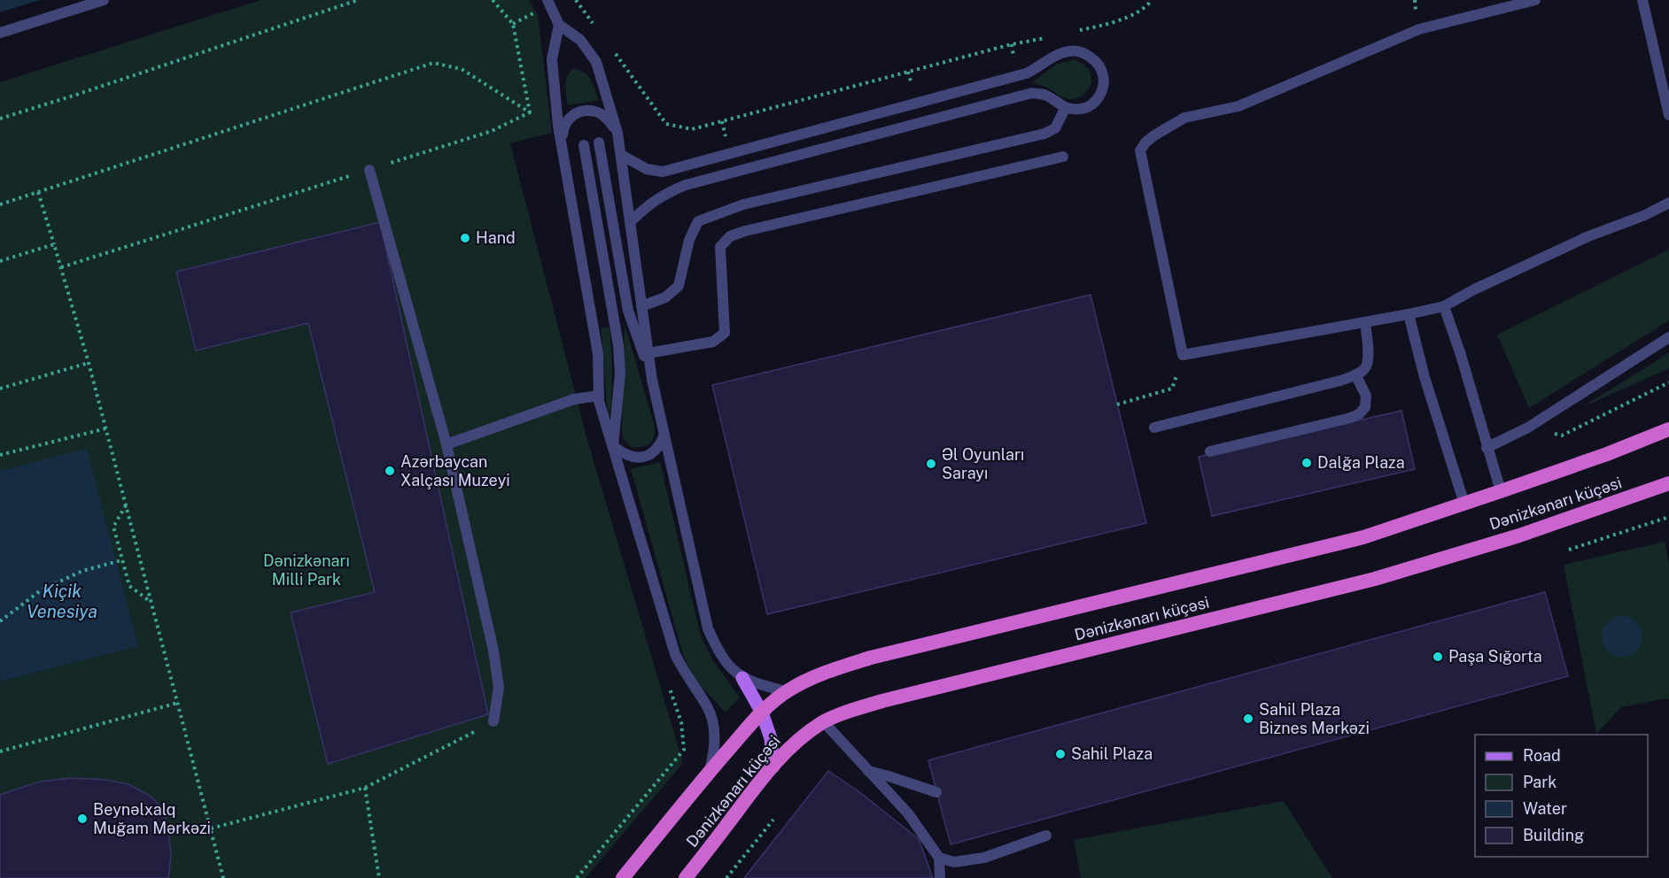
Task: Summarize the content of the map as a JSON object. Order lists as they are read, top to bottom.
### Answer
{
  "streets": {
    "highway": ["Dənizkənarı küçəsi"]
  },
  "water": ["Kiçik Venesiya"],
  "parks": ["Dənizkənarı Milli Park"],
  "places": [
    "Hand",
    "Dalğa Plaza",
    "Əl Oyunları Sarayı",
    "Azərbaycan Xalçası Muzeyi",
    "Paşa Sığorta",
    "Sahil Plaza Biznes Mərkəzi",
    "Sahil Plaza",
    "Beynəlxalq Muğam Mərkəzi"
  ],
  "legend": [
    "Road",
    "Park",
    "Water",
    "Building"
  ]
}
